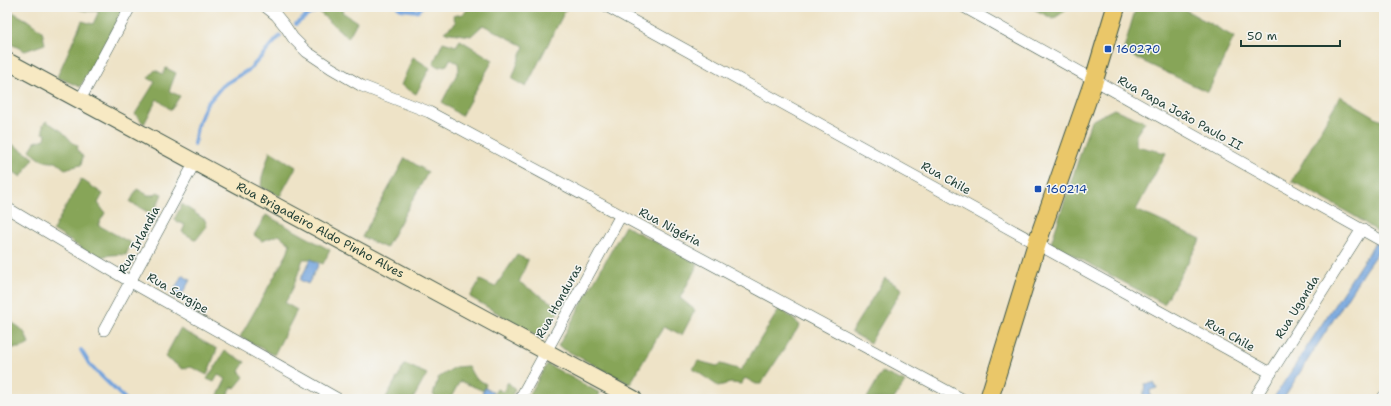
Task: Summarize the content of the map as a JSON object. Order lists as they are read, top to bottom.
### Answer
{
  "streets": {
    "street": [
      "Rua Papa João Paulo II",
      "Rua Chile",
      "Rua Nigéria",
      "Rua Brigadeiro Aldo Pinho Alves",
      "Rua Irlandia",
      "Rua Sergipe",
      "Rua Honduras",
      "Rua Uganda"
    ]
  },
  "crossings": [
    ["Rua Papa João Paulo II", "Rua Uganda"],
    ["Rua Chile", "Rua Uganda"],
    ["Rua Nigéria", "Rua Honduras"],
    ["Rua Brigadeiro Aldo Pinho Alves", "Rua Irlandia"],
    ["Rua Brigadeiro Aldo Pinho Alves", "Rua Honduras"],
    ["Rua Irlandia", "Rua Sergipe"]
  ],
  "places": {
    "transit": ["160270", "160214"]
  },
  "scale_bar": "50 m"
}
